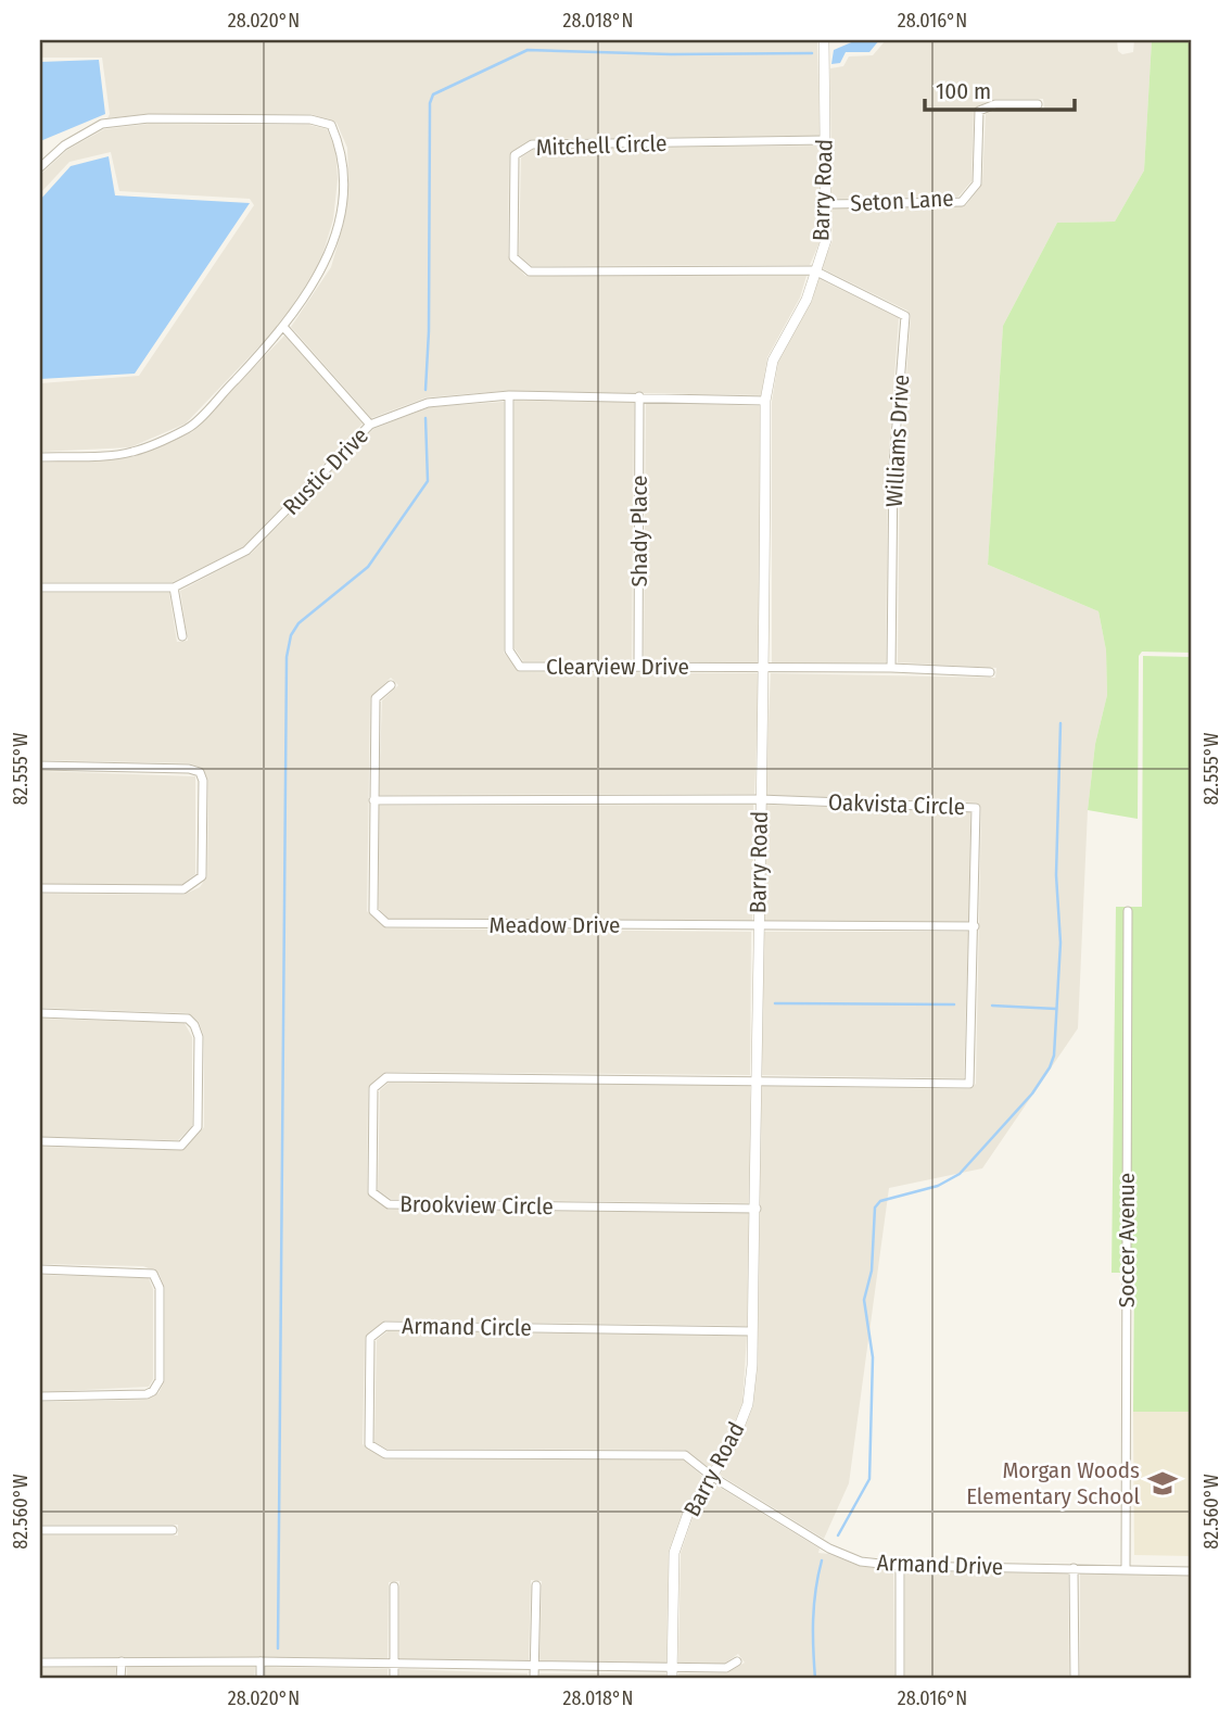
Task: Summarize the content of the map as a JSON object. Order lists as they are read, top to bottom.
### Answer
{
  "streets": {
    "street": [
      "Mitchell Circle",
      "Barry Road",
      "Seton Lane",
      "Williams Drive",
      "Rustic Drive",
      "Shady Place",
      "Clearview Drive",
      "Oakvista Circle",
      "Meadow Drive",
      "Brookview Circle",
      "Soccer Avenue",
      "Armand Circle",
      "Armand Drive"
    ]
  },
  "crossings": [
    ["Mitchell Circle", "Barry Road"],
    ["Mitchell Circle", "Williams Drive"],
    ["Barry Road", "Seton Lane"],
    ["Barry Road", "Williams Drive"],
    ["Barry Road", "Rustic Drive"],
    ["Barry Road", "Clearview Drive"],
    ["Barry Road", "Oakvista Circle"],
    ["Barry Road", "Meadow Drive"],
    ["Barry Road", "Brookview Circle"],
    ["Barry Road", "Armand Circle"],
    ["Barry Road", "Armand Drive"],
    ["Williams Drive", "Clearview Drive"],
    ["Rustic Drive", "Shady Place"],
    ["Rustic Drive", "Clearview Drive"],
    ["Shady Place", "Clearview Drive"],
    ["Oakvista Circle", "Meadow Drive"],
    ["Oakvista Circle", "Brookview Circle"],
    ["Soccer Avenue", "Armand Drive"],
    ["Armand Circle", "Armand Drive"]
  ],
  "places": {
    "school or university": ["Morgan Woods Elementary School"]
  },
  "scale_bar": "100 m",
  "coordinates": [
    "28.020°N",
    "28.018°N",
    "28.016°N",
    "82.555°W",
    "82.560°W"
  ]
}
